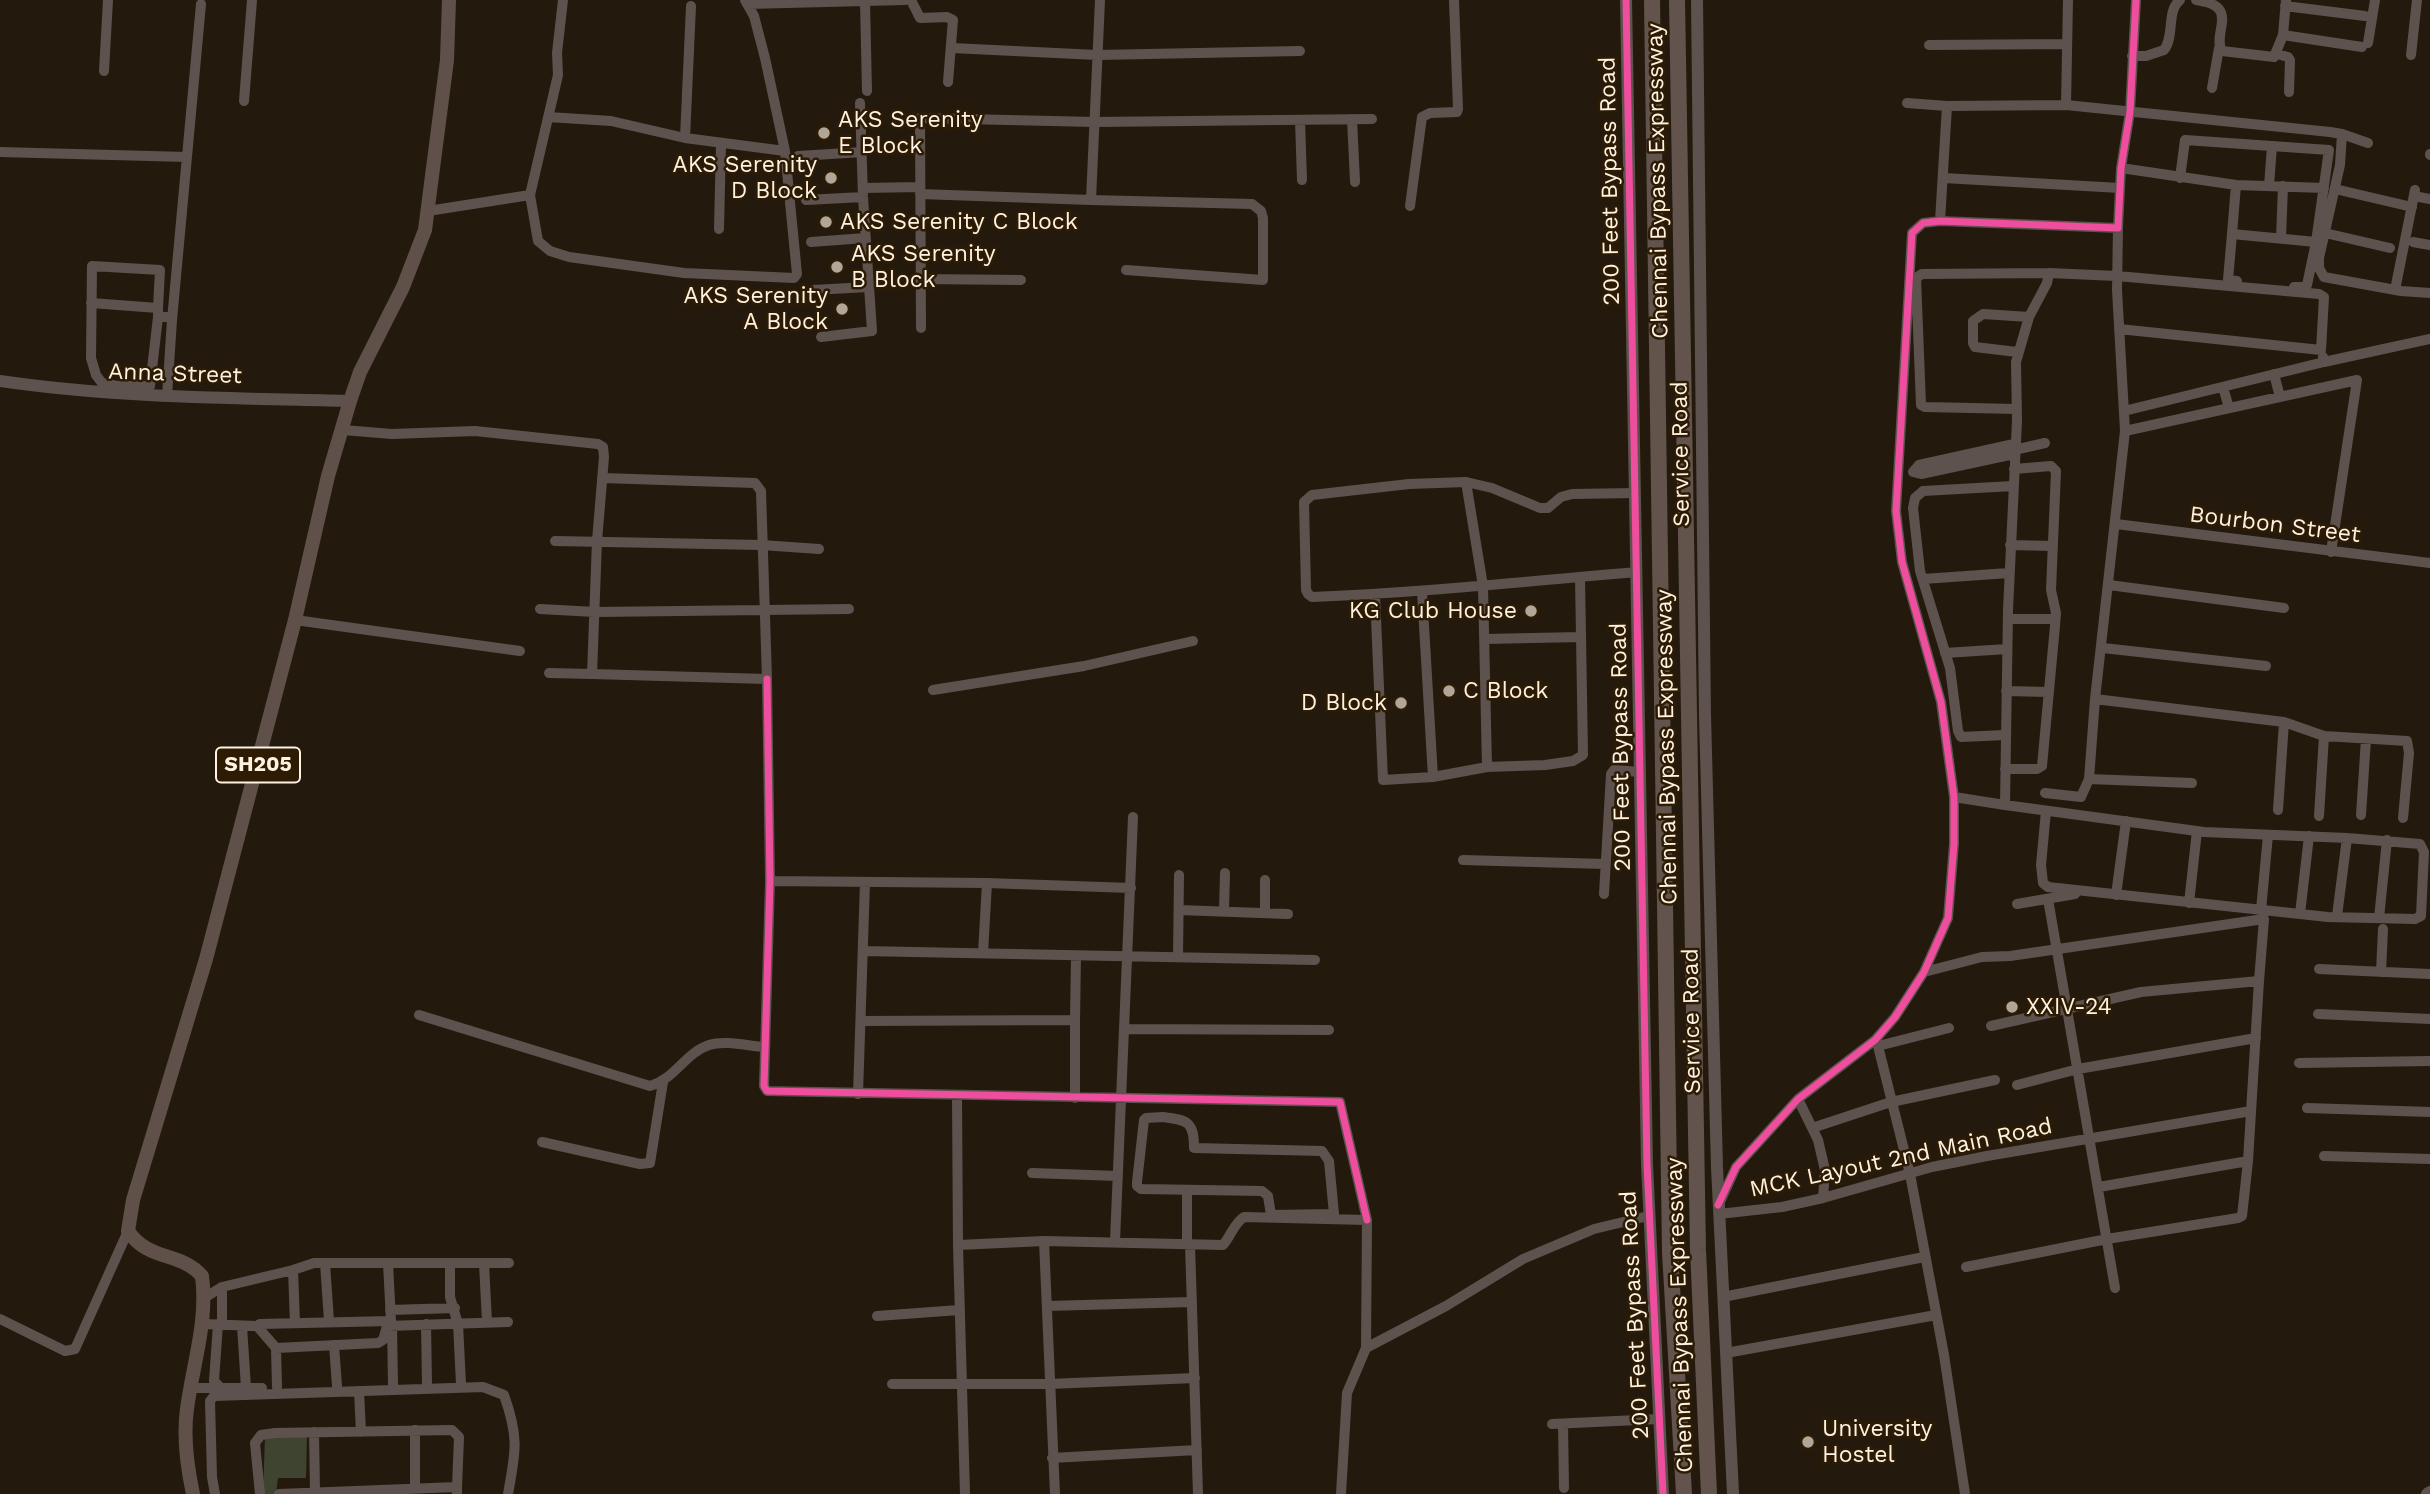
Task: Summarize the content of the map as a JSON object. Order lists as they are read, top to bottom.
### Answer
{
  "streets": {
    "highway": ["Chennai Bypass Expressway"],
    "main road": ["SH205"],
    "street": [
      "200 Feet Bypass Road",
      "Anna Street",
      "Service Road",
      "Bourbon Street",
      "MCK Layout 2nd Main Road"
    ]
  },
  "crossings": [
    ["Anna Street", "SH205"],
    ["Service Road", "MCK Layout 2nd Main Road"]
  ],
  "places": [
    "AKS Serenity E Block",
    "AKS Serenity D Block",
    "AKS Serenity C Block",
    "AKS Serenity B Block",
    "AKS Serenity A Block",
    "KG Club House",
    "C Block",
    "D Block",
    "XXIV-24",
    "University Hostel"
  ]
}
